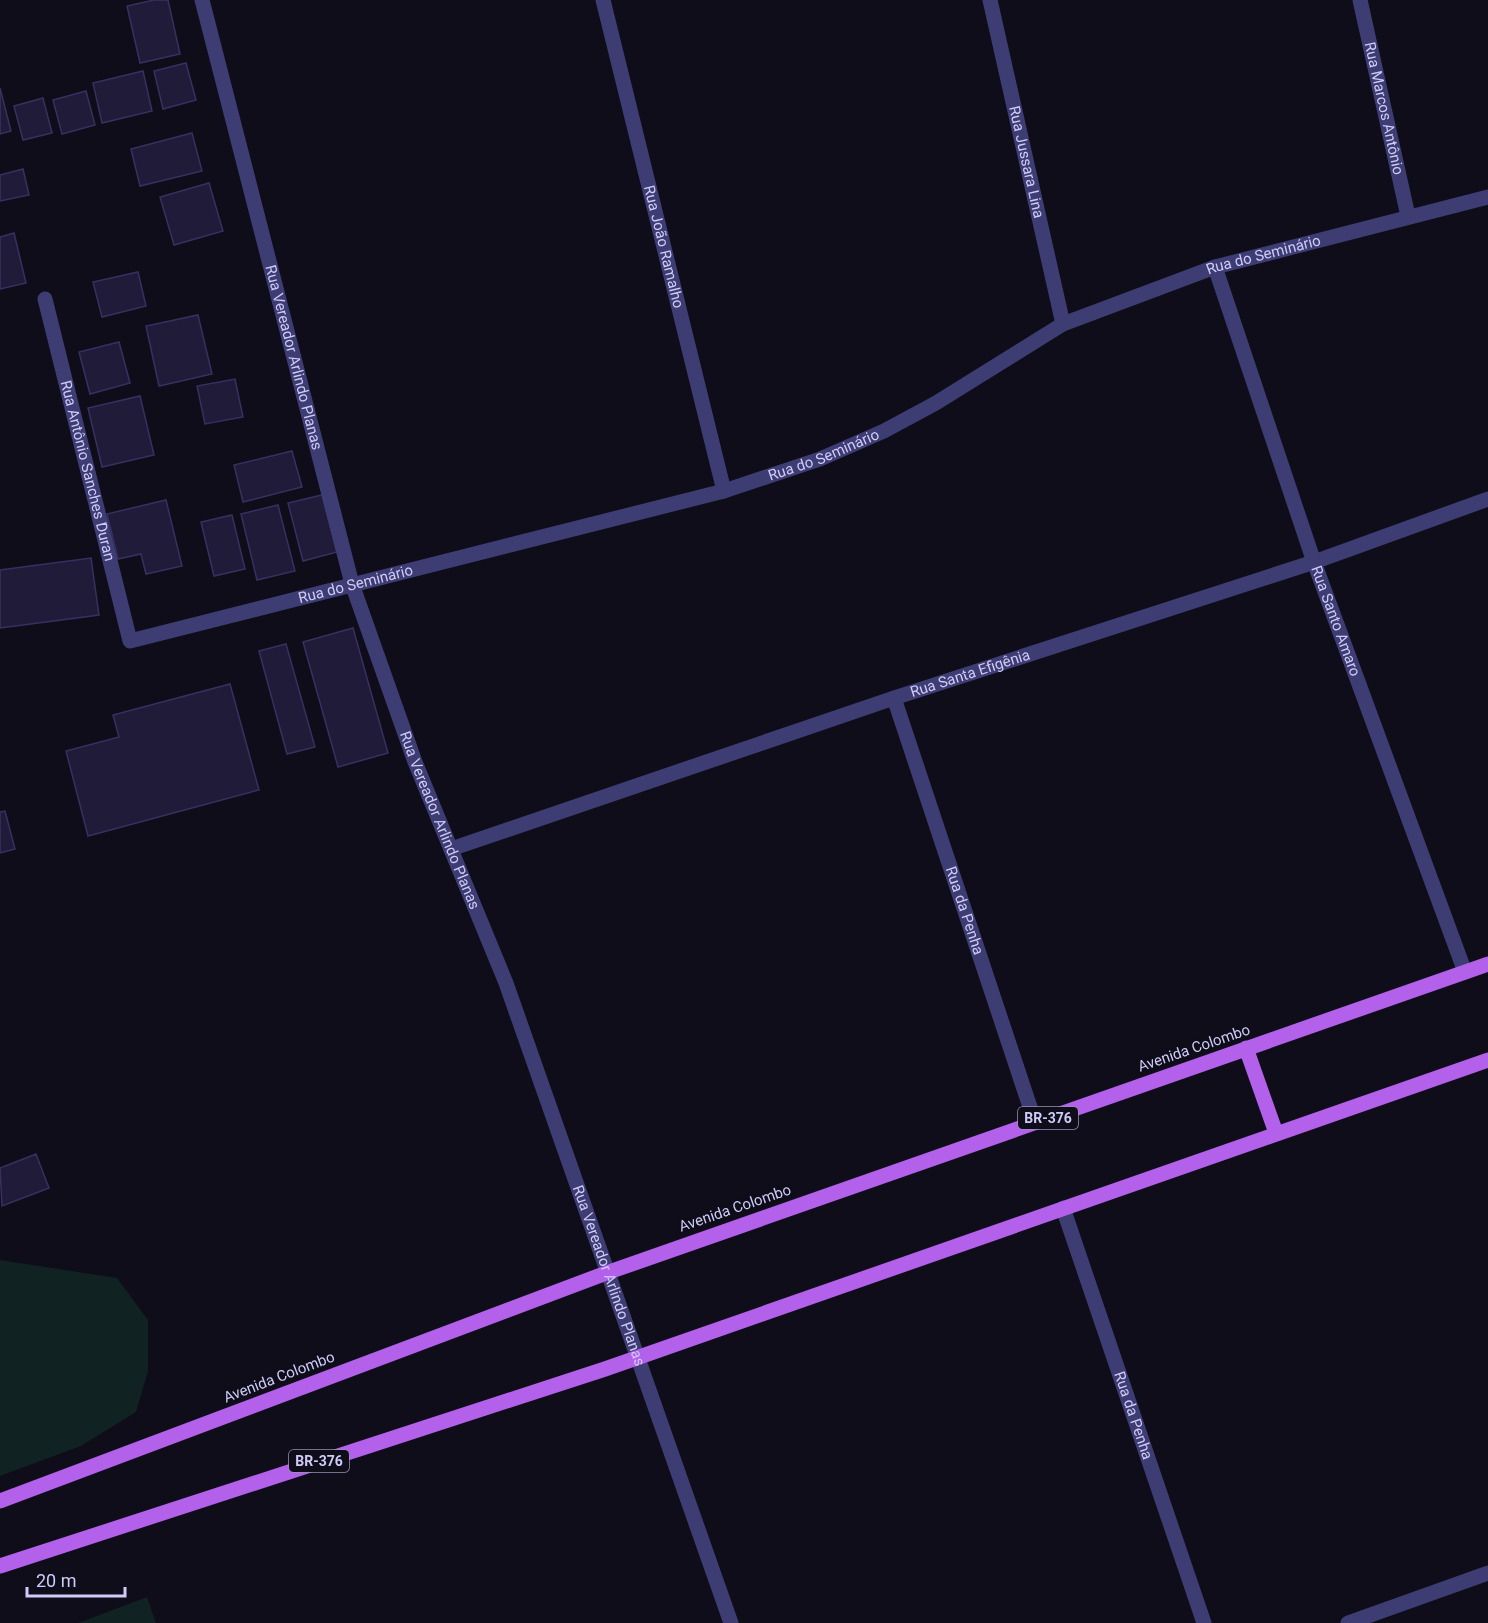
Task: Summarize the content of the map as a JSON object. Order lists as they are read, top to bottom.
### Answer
{
  "streets": {
    "main road": ["Avenida Colombo", "BR-376"],
    "street": [
      "Rua Marcos Antônio",
      "Rua Jussara Lina",
      "Rua João Ramalho",
      "Rua do Seminário",
      "Rua Vereador Arlindo Planas",
      "Rua Antônio Sanches Duran",
      "Rua Santo Amaro",
      "Rua Santa Efigênia",
      "Rua da Penha"
    ]
  },
  "crossings": [
    ["Rua Marcos Antônio", "Rua do Seminário"],
    ["Rua Jussara Lina", "Rua do Seminário"],
    ["Rua João Ramalho", "Rua do Seminário"],
    ["Rua do Seminário", "Rua Vereador Arlindo Planas"],
    ["Rua do Seminário", "Rua Antônio Sanches Duran"],
    ["Rua do Seminário", "Rua Santo Amaro"],
    ["Rua Vereador Arlindo Planas", "Rua Santa Efigênia"],
    ["Rua Vereador Arlindo Planas", "Avenida Colombo"],
    ["Rua Vereador Arlindo Planas", "BR-376"],
    ["Rua Santo Amaro", "Rua Santa Efigênia"],
    ["Rua Santo Amaro", "Avenida Colombo"],
    ["Rua Santa Efigênia", "Rua da Penha"],
    ["Rua da Penha", "Avenida Colombo"],
    ["Rua da Penha", "BR-376"]
  ],
  "scale_bar": "20 m"
}
